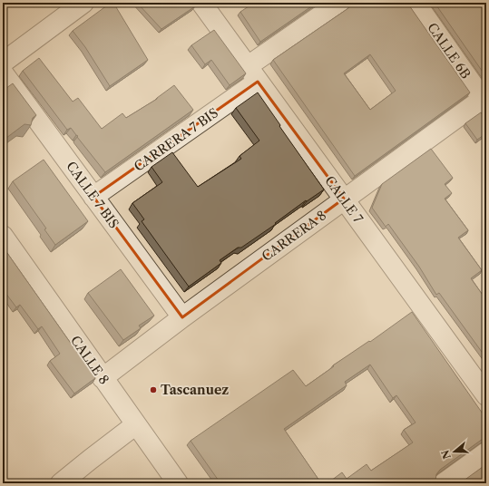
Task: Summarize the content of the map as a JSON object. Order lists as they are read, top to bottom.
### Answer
{
  "streets": {
    "street": [
      "CALLE 6B",
      "CARRERA 7 BIS",
      "CALLE 7 BIS",
      "CALLE 7",
      "CARRERA 8",
      "CALLE 8"
    ]
  },
  "crossings": [
    ["CALLE 6B", "CARRERA 8"],
    ["CARRERA 7 BIS", "CALLE 7 BIS"],
    ["CARRERA 7 BIS", "CALLE 7"],
    ["CALLE 7 BIS", "CARRERA 8"],
    ["CALLE 7", "CARRERA 8"],
    ["CARRERA 8", "CALLE 8"]
  ],
  "places": ["Tascanuez"],
  "north": "left"
}
